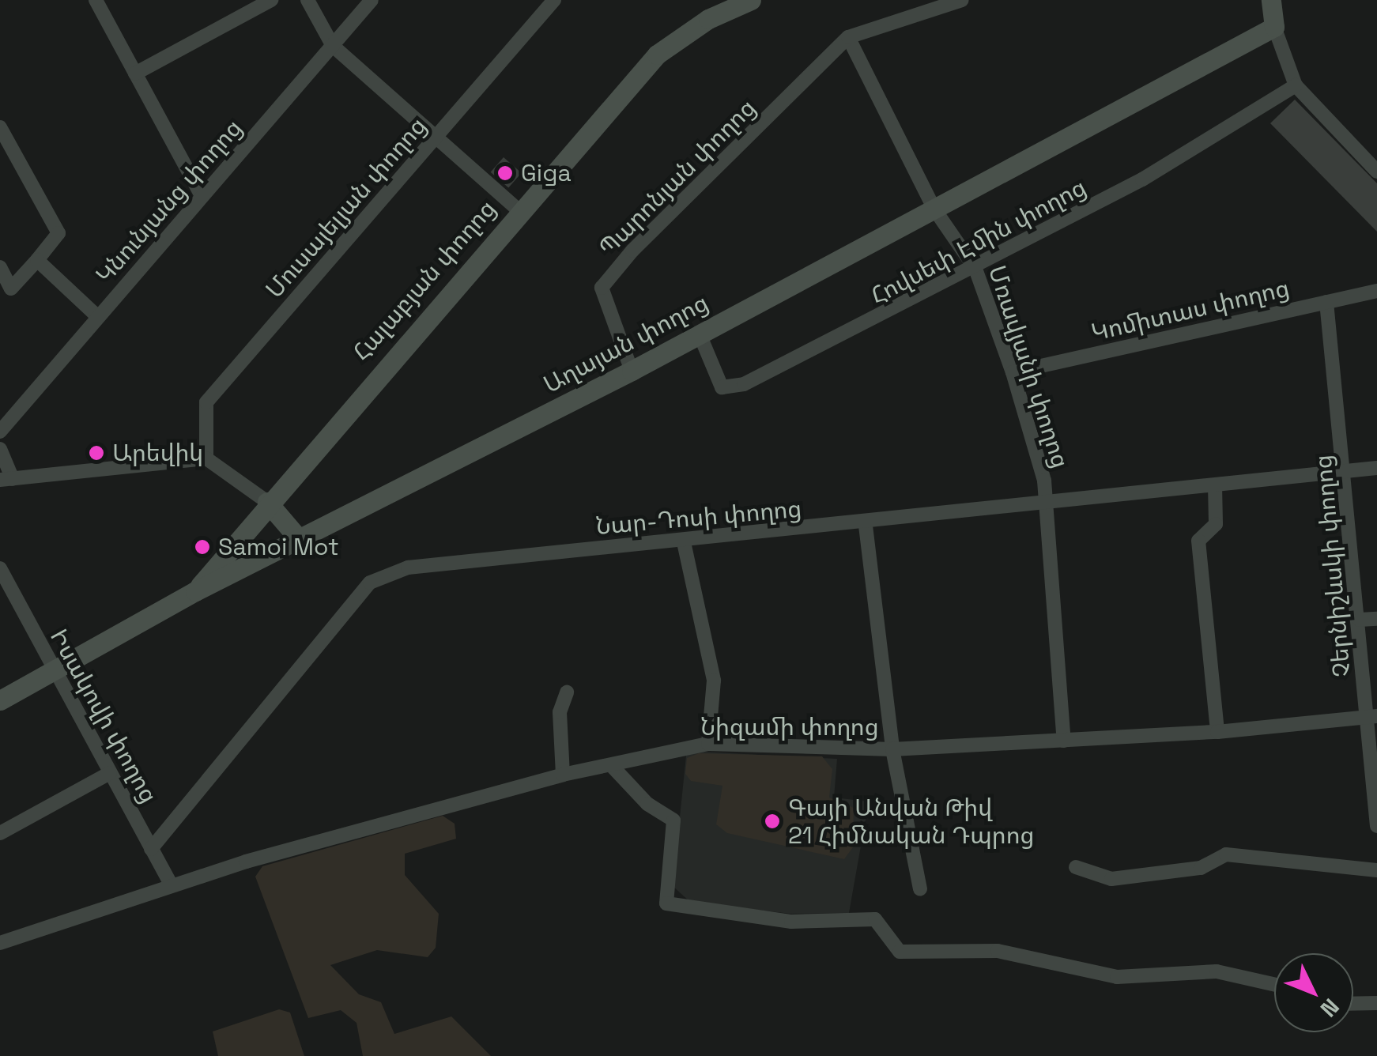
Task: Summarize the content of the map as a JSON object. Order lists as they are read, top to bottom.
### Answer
{
  "streets": {
    "street": [
      "Պարոնյան փողոց",
      "Կնունյանց փողոց",
      "Մուսայելյան փողոց",
      "Հովսեփ Էմին փողոց",
      "Հալաբյան փողոց",
      "Կոմիտաս փողոց",
      "Աղայան փողոց",
      "Մռավյանի փողոց",
      "Նար-Դոսի փողոց",
      "Չերնիշևսկի փողոց",
      "Իսակովի փողոց",
      "Նիզամի փողոց"
    ]
  },
  "crossings": [
    ["Պարոնյան փողոց", "Աղայան փողոց"],
    ["Պարոնյան փողոց", "Մռավյանի փողոց"],
    ["Հովսեփ Էմին փողոց", "Աղայան փողոց"],
    ["Հովսեփ Էմին փողոց", "Մռավյանի փողոց"],
    ["Հալաբյան փողոց", "Աղայան փողոց"],
    ["Կոմիտաս փողոց", "Մռավյանի փողոց"],
    ["Կոմիտաս փողոց", "Չերնիշևսկի փողոց"],
    ["Աղայան փողոց", "Մռավյանի փողոց"],
    ["Աղայան փողոց", "Իսակովի փողոց"],
    ["Մռավյանի փողոց", "Նար-Դոսի փողոց"],
    ["Մռավյանի փողոց", "Նիզամի փողոց"],
    ["Նար-Դոսի փողոց", "Չերնիշևսկի փողոց"],
    ["Նար-Դոսի փողոց", "Իսակովի փողոց"],
    ["Չերնիշևսկի փողոց", "Նիզամի փողոց"],
    ["Իսակովի փողոց", "Նիզամի փողոց"]
  ],
  "places": [
    "Giga",
    "Արեվիկ",
    "Samoi Mot",
    "Գայի Անվան Թիվ 21 Հիմնական Դպրոց"
  ],
  "north": "bottom right"
}
